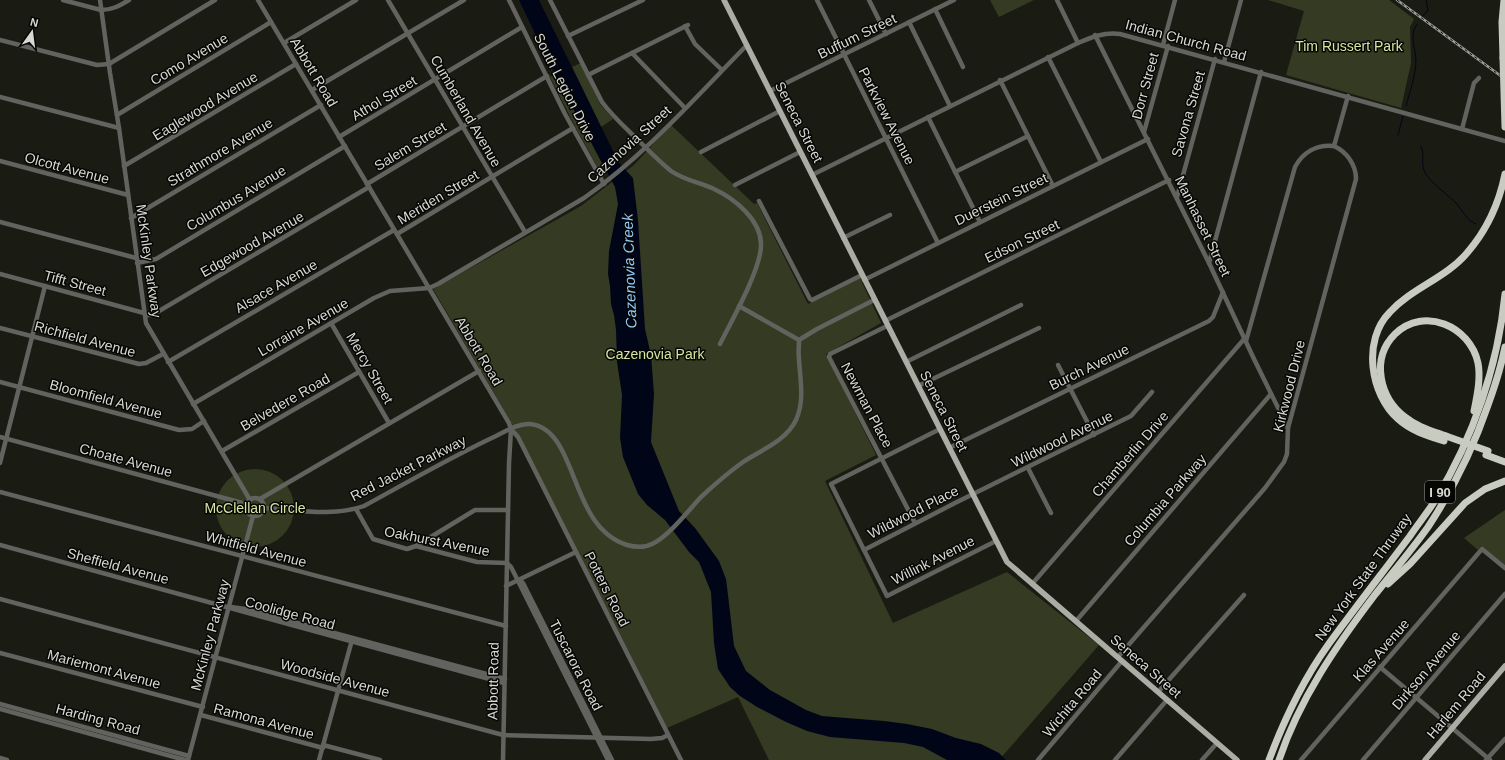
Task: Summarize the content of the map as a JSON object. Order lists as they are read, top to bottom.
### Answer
{
  "streets": {
    "highway": ["I 90", "New York State Thruway"],
    "main road": ["Seneca Street", "Harlem Road"],
    "street": [
      "Buffum Street",
      "Indian Church Road",
      "Como Avenue",
      "Abbott Road",
      "Dorr Street",
      "South Legion Drive",
      "Athol Street",
      "Eaglewood Avenue",
      "Cumberland Avenue",
      "Savona Street",
      "Parkview Avenue",
      "Cazenovia Street",
      "Salem Street",
      "Strathmore Avenue",
      "Olcott Avenue",
      "Meriden Street",
      "Columbus Avenue",
      "Duerstein Street",
      "Manhasset Street",
      "Edson Street",
      "Edgewood Avenue",
      "McKinley Parkway",
      "Tifft Street",
      "Alsace Avenue",
      "Lorraine Avenue",
      "Richfield Avenue",
      "Burch Avenue",
      "Mercy Street",
      "Kirkwood Drive",
      "Bloomfield Avenue",
      "Belvedere Road",
      "Newman Place",
      "Wildwood Avenue",
      "Chamberlin Drive",
      "Choate Avenue",
      "Red Jacket Parkway",
      "Columbia Parkway",
      "Wildwood Place",
      "Oakhurst Avenue",
      "Whitfield Avenue",
      "Willink Avenue",
      "Sheffield Avenue",
      "Potters Road",
      "Coolidge Road",
      "Klas Avenue",
      "Tuscarora Road",
      "Mariemont Avenue",
      "Dirkson Avenue",
      "Woodside Avenue",
      "Wichita Road",
      "Harding Road",
      "Ramona Avenue"
    ]
  },
  "crossings": [
    ["Buffum Street", "Parkview Avenue"],
    ["Buffum Street", "Seneca Street"],
    ["Indian Church Road", "Dorr Street"],
    ["Indian Church Road", "Savona Street"],
    ["Indian Church Road", "Parkview Avenue"],
    ["Indian Church Road", "Seneca Street"],
    ["Indian Church Road", "Manhasset Street"],
    ["Como Avenue", "Abbott Road"],
    ["Como Avenue", "McKinley Parkway"],
    ["Abbott Road", "Athol Street"],
    ["Abbott Road", "Eaglewood Avenue"],
    ["Abbott Road", "Cazenovia Street"],
    ["Abbott Road", "Salem Street"],
    ["Abbott Road", "Strathmore Avenue"],
    ["Abbott Road", "Meriden Street"],
    ["Abbott Road", "Columbus Avenue"],
    ["Abbott Road", "Edgewood Avenue"],
    ["Abbott Road", "Alsace Avenue"],
    ["Abbott Road", "Lorraine Avenue"],
    ["Abbott Road", "Red Jacket Parkway"],
    ["Abbott Road", "Oakhurst Avenue"],
    ["Abbott Road", "Whitfield Avenue"],
    ["Abbott Road", "Potters Road"],
    ["Abbott Road", "Coolidge Road"],
    ["Abbott Road", "Tuscarora Road"],
    ["Abbott Road", "Woodside Avenue"],
    ["Dorr Street", "Manhasset Street"],
    ["South Legion Drive", "Athol Street"],
    ["South Legion Drive", "Cazenovia Street"],
    ["South Legion Drive", "Salem Street"],
    ["South Legion Drive", "Meriden Street"],
    ["Athol Street", "Cumberland Avenue"],
    ["Eaglewood Avenue", "McKinley Parkway"],
    ["Cumberland Avenue", "Cazenovia Street"],
    ["Cumberland Avenue", "Salem Street"],
    ["Cumberland Avenue", "Meriden Street"],
    ["Savona Street", "Manhasset Street"],
    ["Parkview Avenue", "Duerstein Street"],
    ["Seneca Street", "Cazenovia Street"],
    ["Seneca Street", "Duerstein Street"],
    ["Seneca Street", "Edson Street"],
    ["Seneca Street", "Burch Avenue"],
    ["Seneca Street", "Kirkwood Drive"],
    ["Seneca Street", "Newman Place"],
    ["Seneca Street", "Wildwood Avenue"],
    ["Seneca Street", "Chamberlin Drive"],
    ["Seneca Street", "Columbia Parkway"],
    ["Seneca Street", "Wildwood Place"],
    ["Seneca Street", "Willink Avenue"],
    ["Seneca Street", "Wichita Road"],
    ["Cazenovia Street", "Lorraine Avenue"],
    ["Salem Street", "Edgewood Avenue"],
    ["Strathmore Avenue", "McKinley Parkway"],
    ["Olcott Avenue", "McKinley Parkway"],
    ["Meriden Street", "Alsace Avenue"],
    ["Columbus Avenue", "McKinley Parkway"],
    ["Duerstein Street", "Manhasset Street"],
    ["Manhasset Street", "Edson Street"],
    ["Manhasset Street", "Burch Avenue"],
    ["Manhasset Street", "Kirkwood Drive"],
    ["Manhasset Street", "Chamberlin Drive"],
    ["Manhasset Street", "Columbia Parkway"],
    ["Edson Street", "Newman Place"],
    ["Edgewood Avenue", "McKinley Parkway"],
    ["Edgewood Avenue", "Tifft Street"],
    ["McKinley Parkway", "Tifft Street"],
    ["McKinley Parkway", "Alsace Avenue"],
    ["McKinley Parkway", "Lorraine Avenue"],
    ["McKinley Parkway", "Richfield Avenue"],
    ["McKinley Parkway", "Bloomfield Avenue"],
    ["McKinley Parkway", "Belvedere Road"],
    ["McKinley Parkway", "Choate Avenue"],
    ["McKinley Parkway", "Red Jacket Parkway"],
    ["McKinley Parkway", "Whitfield Avenue"],
    ["McKinley Parkway", "Sheffield Avenue"],
    ["McKinley Parkway", "Coolidge Road"],
    ["McKinley Parkway", "Mariemont Avenue"],
    ["McKinley Parkway", "Woodside Avenue"],
    ["McKinley Parkway", "Harding Road"],
    ["McKinley Parkway", "Ramona Avenue"],
    ["Lorraine Avenue", "Mercy Street"],
    ["Mercy Street", "Belvedere Road"],
    ["Kirkwood Drive", "Chamberlin Drive"],
    ["Kirkwood Drive", "Wichita Road"],
    ["Newman Place", "Wildwood Place"],
    ["Wildwood Avenue", "Wildwood Place"],
    ["Choate Avenue", "Red Jacket Parkway"],
    ["Red Jacket Parkway", "Oakhurst Avenue"],
    ["Red Jacket Parkway", "Potters Road"],
    ["Wildwood Place", "Willink Avenue"],
    ["Oakhurst Avenue", "Tuscarora Road"],
    ["Sheffield Avenue", "Coolidge Road"],
    ["Potters Road", "Woodside Avenue"],
    ["Tuscarora Road", "Woodside Avenue"]
  ],
  "water": ["Cazenovia Creek"],
  "parks": ["Tim Russert Park", "Cazenovia Park", "McClellan Circle"],
  "north": "top"
}
